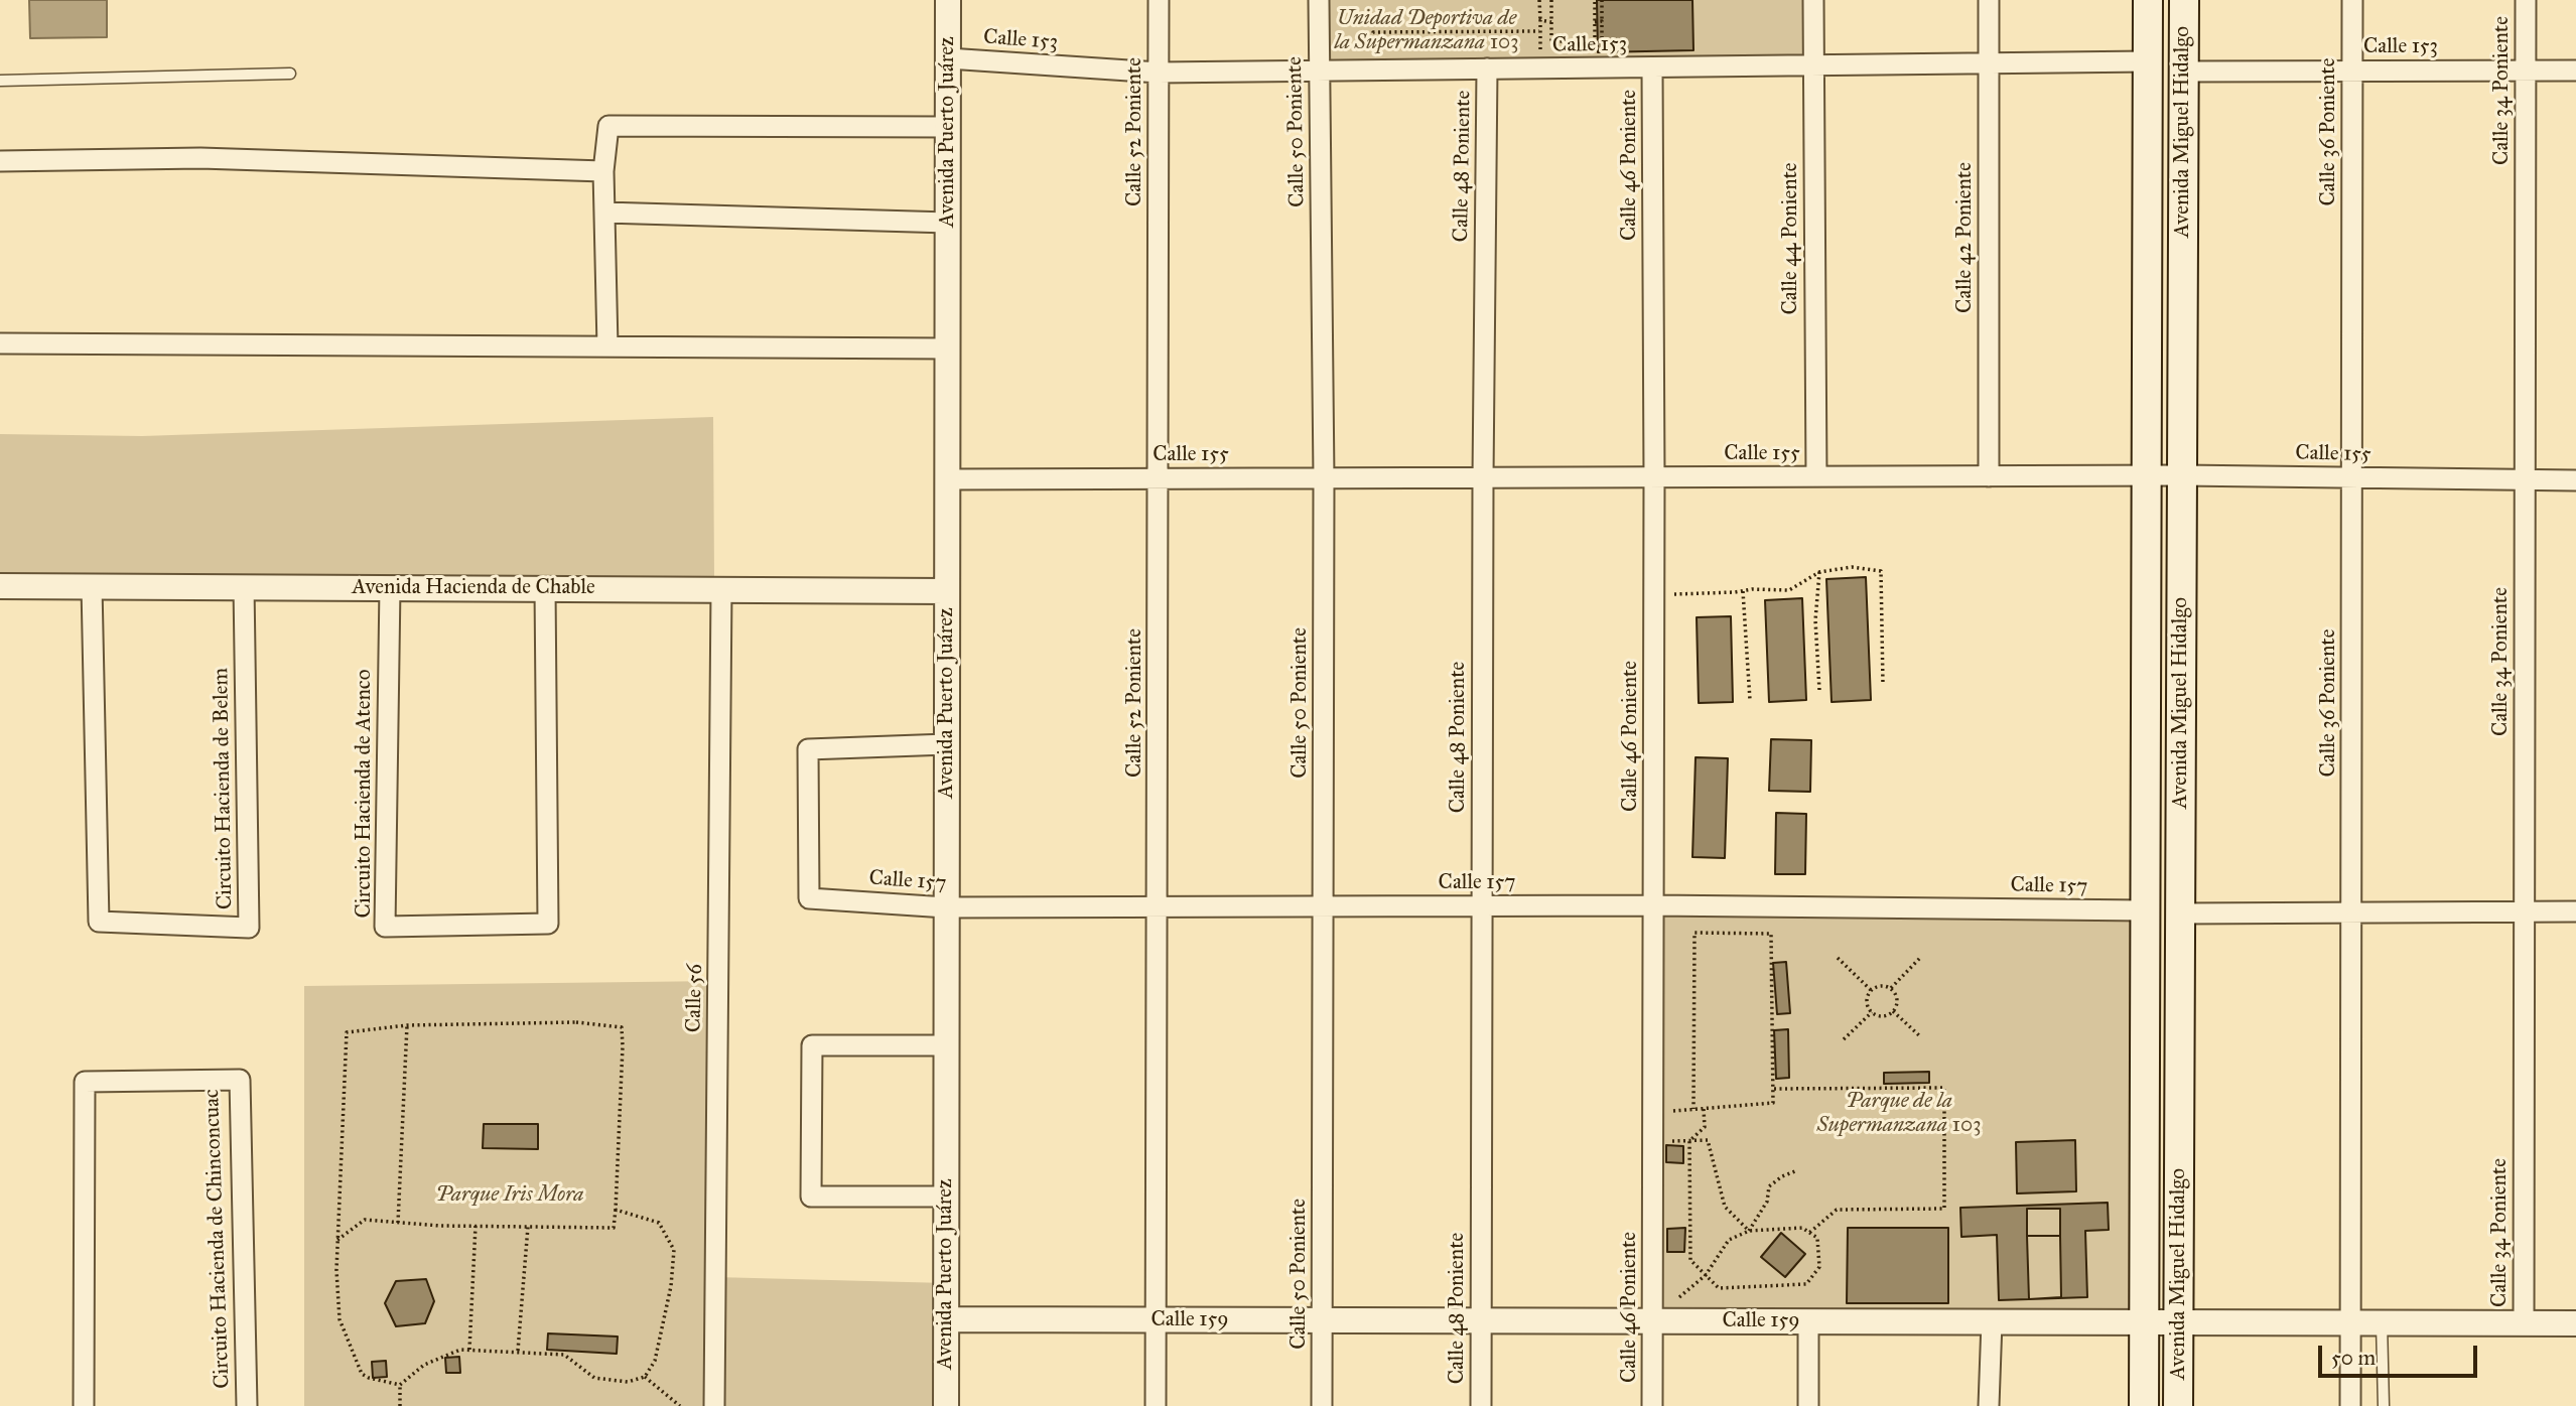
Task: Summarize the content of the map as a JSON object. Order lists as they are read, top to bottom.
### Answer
{
  "streets": {
    "main road": ["Avenida Miguel Hidalgo"],
    "street": [
      "Calle 153",
      "Calle 34 Poniente",
      "Avenida Puerto Juárez",
      "Calle 52 Poniente",
      "Calle 50 Poniente",
      "Calle 36 Poniente",
      "Calle 46 Poniente",
      "Calle 48 Poniente",
      "Calle 42 Poniente",
      "Calle 44 Poniente",
      "Calle 155",
      "Avenida Hacienda de Chable",
      "Circuito Hacienda de Belem",
      "Circuito Hacienda de Atenco",
      "Calle 157",
      "Calle 56",
      "Circuito Hacienda de Chinconcuac",
      "Calle 159"
    ]
  },
  "crossings": [
    ["Calle 153", "Calle 34 Poniente"],
    ["Calle 153", "Avenida Puerto Juárez"],
    ["Calle 153", "Calle 52 Poniente"],
    ["Calle 153", "Calle 50 Poniente"],
    ["Calle 153", "Avenida Miguel Hidalgo"],
    ["Calle 153", "Calle 36 Poniente"],
    ["Calle 153", "Calle 46 Poniente"],
    ["Calle 153", "Calle 48 Poniente"],
    ["Calle 153", "Calle 42 Poniente"],
    ["Calle 153", "Calle 44 Poniente"],
    ["Calle 34 Poniente", "Calle 155"],
    ["Calle 34 Poniente", "Calle 159"],
    ["Avenida Puerto Juárez", "Calle 155"],
    ["Avenida Puerto Juárez", "Avenida Hacienda de Chable"],
    ["Avenida Puerto Juárez", "Calle 157"],
    ["Avenida Puerto Juárez", "Calle 159"],
    ["Calle 52 Poniente", "Calle 155"],
    ["Calle 52 Poniente", "Calle 157"],
    ["Calle 52 Poniente", "Calle 159"],
    ["Calle 50 Poniente", "Calle 155"],
    ["Calle 50 Poniente", "Calle 157"],
    ["Calle 50 Poniente", "Calle 159"],
    ["Avenida Miguel Hidalgo", "Calle 155"],
    ["Avenida Miguel Hidalgo", "Calle 157"],
    ["Avenida Miguel Hidalgo", "Calle 159"],
    ["Calle 36 Poniente", "Calle 155"],
    ["Calle 36 Poniente", "Calle 159"],
    ["Calle 46 Poniente", "Calle 155"],
    ["Calle 46 Poniente", "Calle 157"],
    ["Calle 46 Poniente", "Calle 159"],
    ["Calle 48 Poniente", "Calle 155"],
    ["Calle 48 Poniente", "Calle 157"],
    ["Calle 48 Poniente", "Calle 159"],
    ["Calle 42 Poniente", "Calle 155"],
    ["Calle 44 Poniente", "Calle 155"],
    ["Avenida Hacienda de Chable", "Circuito Hacienda de Belem"],
    ["Avenida Hacienda de Chable", "Circuito Hacienda de Atenco"],
    ["Avenida Hacienda de Chable", "Calle 56"]
  ],
  "parks": ["Unidad Deportiva de la Supermanzana 103", "Parque de la Supermanzana 103", "Parque Iris Mora"],
  "scale_bar": "50 m"
}
